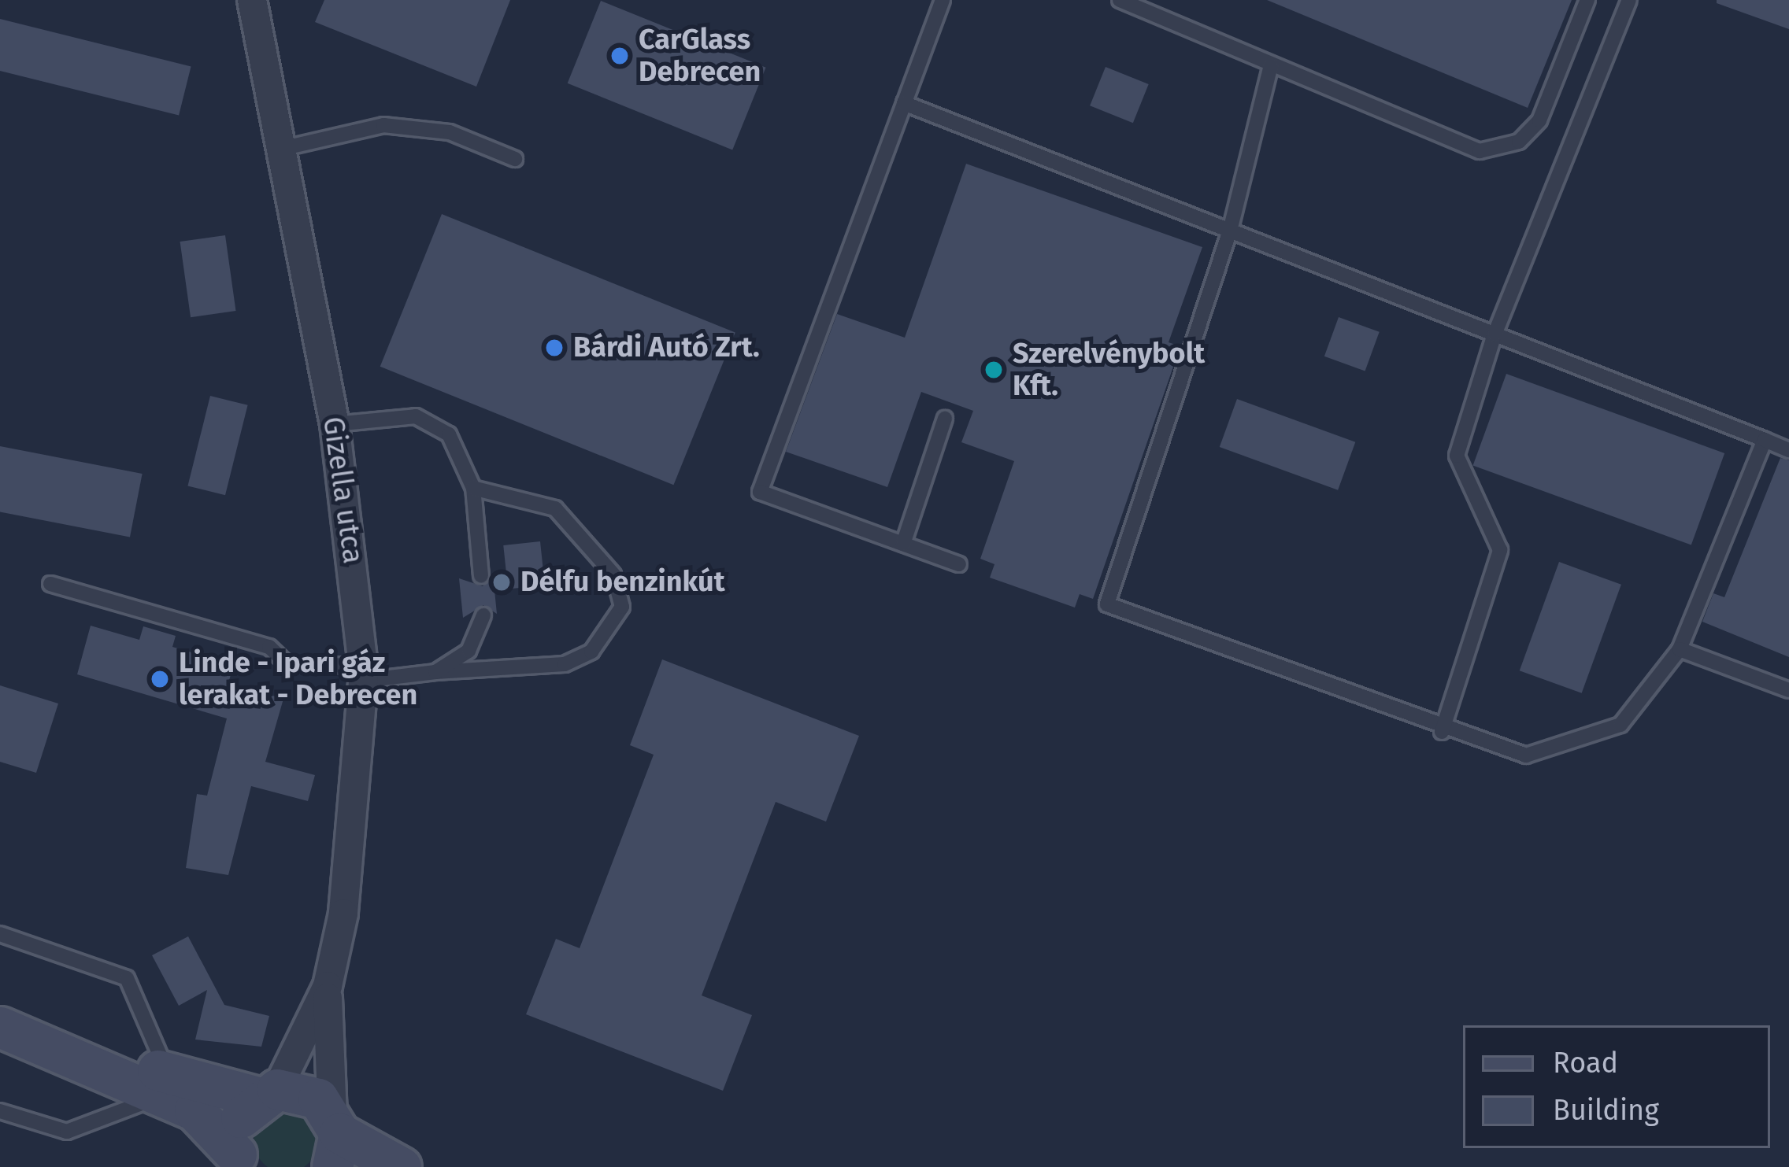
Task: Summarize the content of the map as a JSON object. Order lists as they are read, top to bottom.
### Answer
{
  "streets": {
    "street": ["Gizella utca"]
  },
  "places": [
    "CarGlass Debrecen",
    "Bárdi Autó Zrt.",
    "Szerelvénybolt Kft.",
    "Délfu benzinkút",
    "Linde - Ipari gáz lerakat - Debrecen"
  ],
  "legend": ["Road", "Building"]
}
